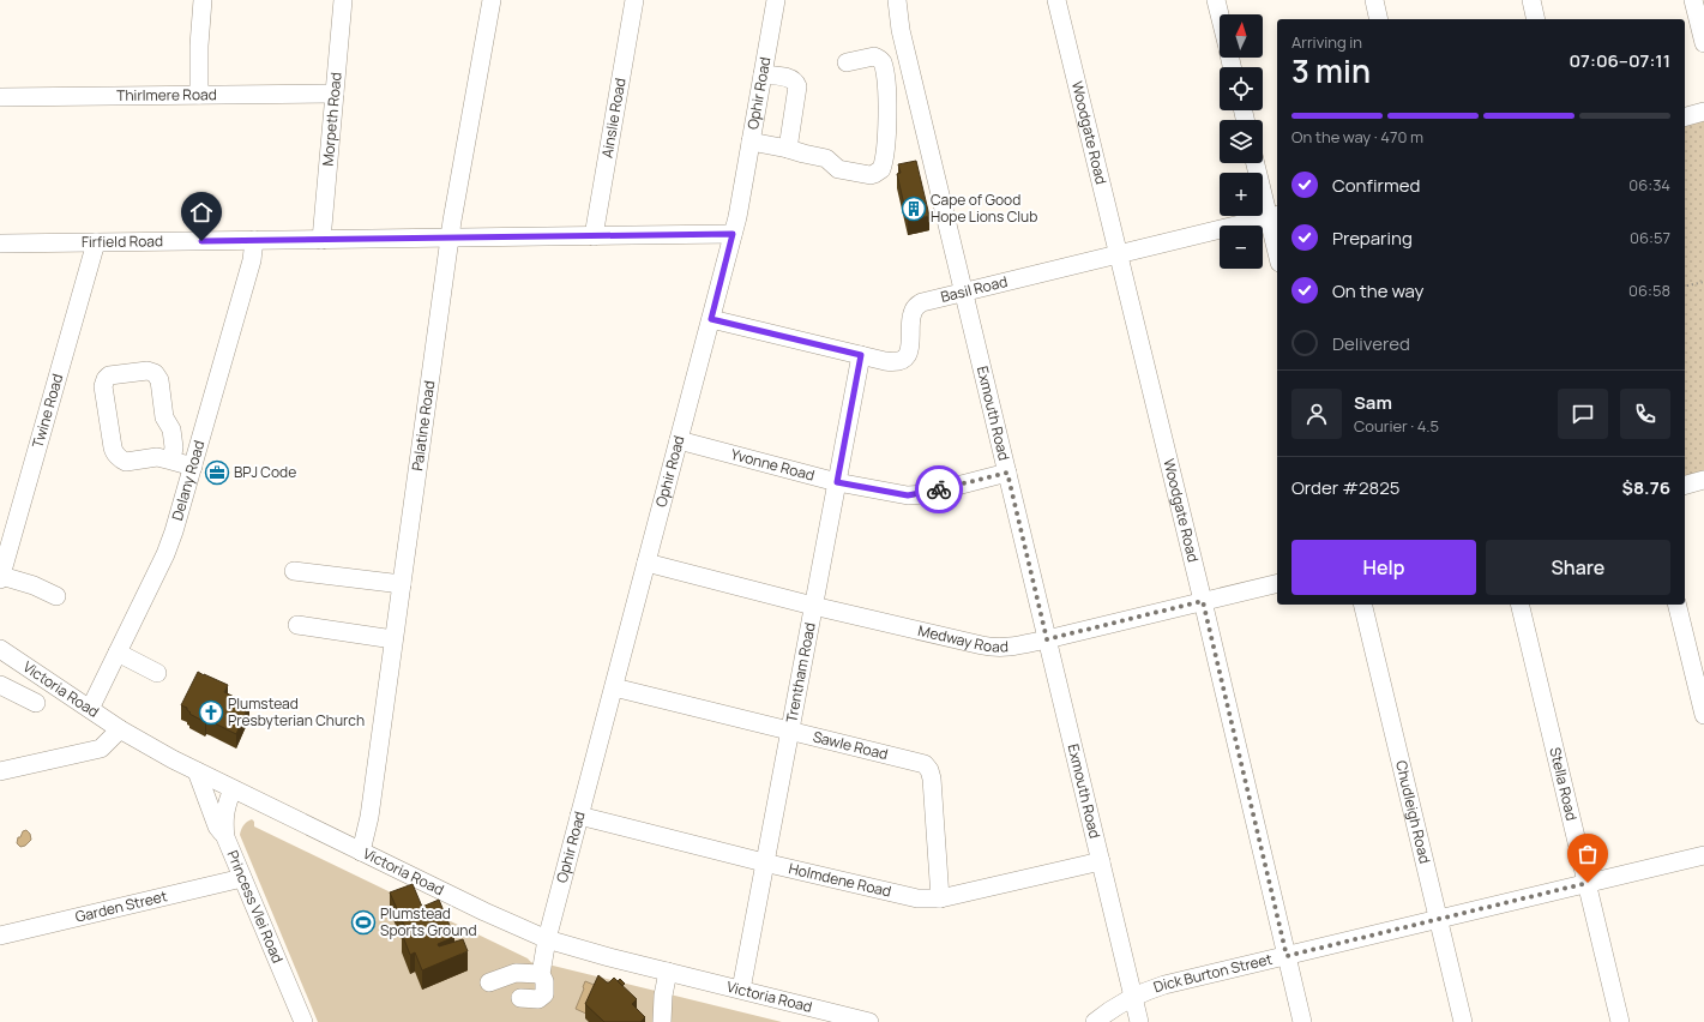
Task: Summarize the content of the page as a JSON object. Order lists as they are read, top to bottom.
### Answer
{
  "streets": {
    "street": [
      "Ophir Road",
      "Thirlmere Road",
      "Ainslie Road",
      "Morpeth Road",
      "Woodgate Road",
      "Firfield Road",
      "Basil Road",
      "Twine Road",
      "Exmouth Road",
      "Palatine Road",
      "Yvonne Road",
      "Delany Road",
      "Medway Road",
      "Trentham Road",
      "Victoria Road",
      "Sawle Road",
      "Stella Road",
      "Chudleigh Road",
      "Holmdene Road",
      "Garden Street",
      "Princess Vlei Road",
      "Dick Burton Street"
    ]
  },
  "crossings": [
    ["Ophir Road", "Firfield Road"],
    ["Ophir Road", "Basil Road"],
    ["Ophir Road", "Yvonne Road"],
    ["Ophir Road", "Medway Road"],
    ["Ophir Road", "Victoria Road"],
    ["Ophir Road", "Sawle Road"],
    ["Ophir Road", "Holmdene Road"],
    ["Thirlmere Road", "Morpeth Road"],
    ["Ainslie Road", "Firfield Road"],
    ["Morpeth Road", "Firfield Road"],
    ["Woodgate Road", "Basil Road"],
    ["Woodgate Road", "Medway Road"],
    ["Woodgate Road", "Dick Burton Street"],
    ["Firfield Road", "Twine Road"],
    ["Firfield Road", "Palatine Road"],
    ["Firfield Road", "Delany Road"],
    ["Basil Road", "Exmouth Road"],
    ["Basil Road", "Trentham Road"],
    ["Exmouth Road", "Yvonne Road"],
    ["Exmouth Road", "Medway Road"],
    ["Exmouth Road", "Holmdene Road"],
    ["Exmouth Road", "Dick Burton Street"],
    ["Palatine Road", "Victoria Road"],
    ["Yvonne Road", "Trentham Road"],
    ["Delany Road", "Victoria Road"],
    ["Medway Road", "Trentham Road"],
    ["Trentham Road", "Victoria Road"],
    ["Trentham Road", "Sawle Road"],
    ["Trentham Road", "Holmdene Road"],
    ["Victoria Road", "Princess Vlei Road"],
    ["Sawle Road", "Holmdene Road"],
    ["Stella Road", "Dick Burton Street"],
    ["Chudleigh Road", "Dick Burton Street"],
    ["Garden Street", "Princess Vlei Road"]
  ],
  "places": {
    "building": ["Cape of Good Hope Lions Club"],
    "office": ["BPJ Code"],
    "church": ["Plumstead Presbyterian Church"],
    "sports": ["Plumstead Sports Ground"]
  },
  "north": "top",
  "page": {
    "map_buttons": ["+", "−"],
    "heading": ["3 min", "Arriving in", "07:06–07:11"],
    "panel": [
      "Sam",
      "Courier · 4.5",
      "Order #2825",
      "$8.76"
    ],
    "bar": "On the way · 470 m",
    "list": [
      ["Confirmed", "06:34"],
      ["Preparing", "06:57"],
      ["On the way", "06:58"],
      "Delivered"
    ],
    "buttons": ["Help", "Share"]
  }
}
